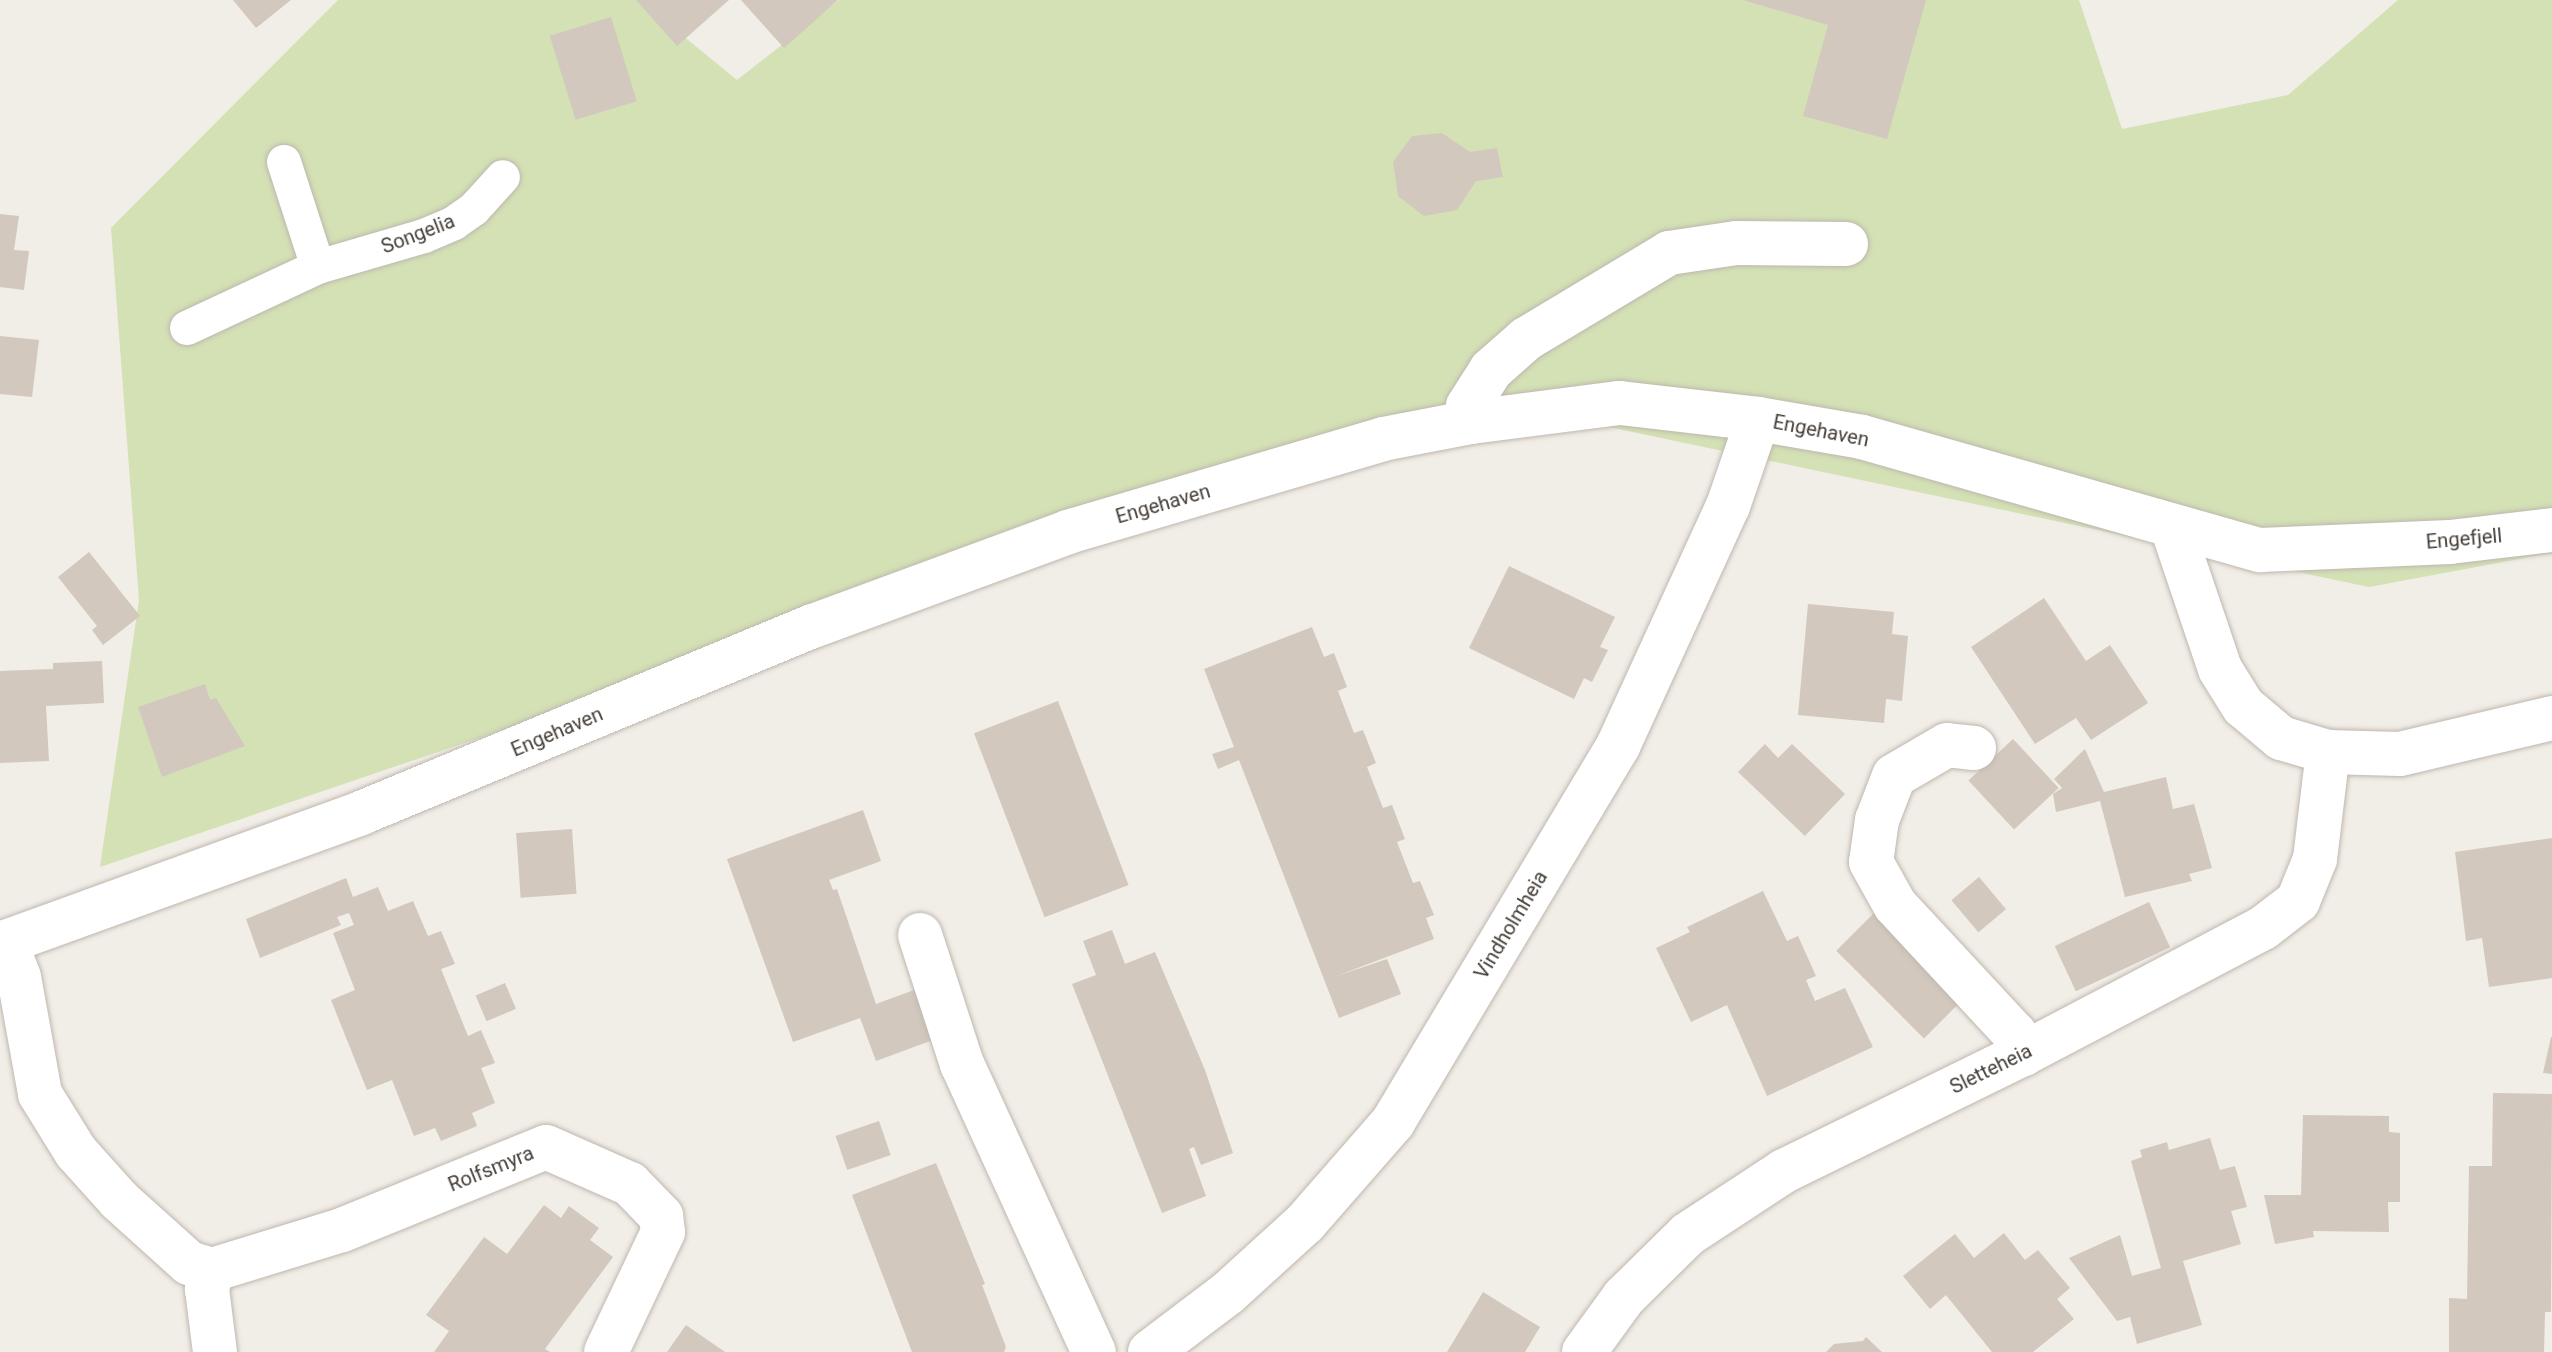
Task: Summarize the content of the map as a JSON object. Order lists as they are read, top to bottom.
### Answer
{
  "streets": {
    "street": [
      "Engehaven",
      "Engefjell",
      "Vindholmheia",
      "Sletteheia",
      "Rolfsmyra"
    ],
    "lane": ["Songelia"]
  },
  "crossings": [
    ["Engehaven", "Engefjell"],
    ["Engehaven", "Vindholmheia"]
  ]
}
